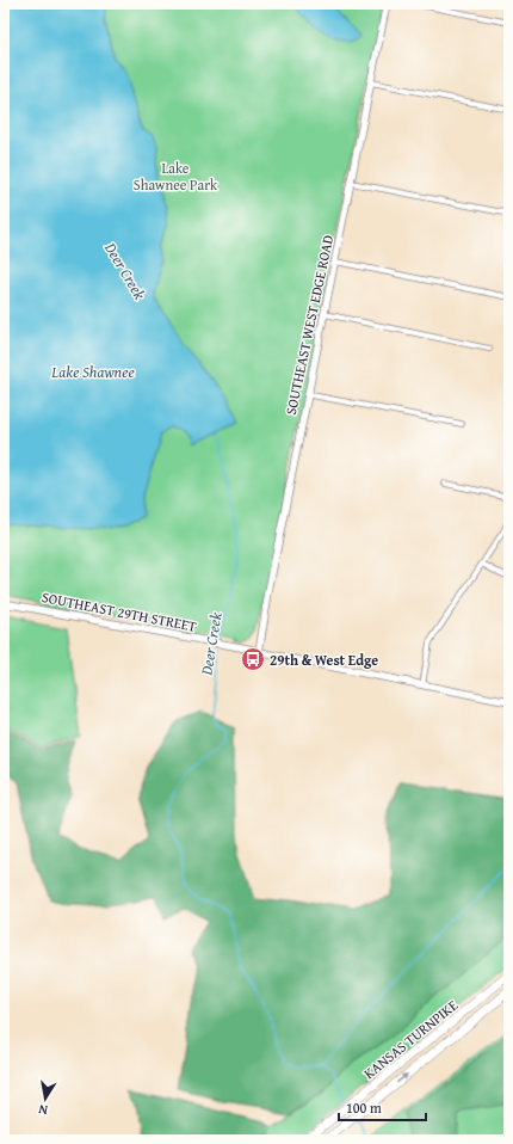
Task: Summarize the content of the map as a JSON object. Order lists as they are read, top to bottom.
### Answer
{
  "streets": {
    "highway": ["KANSAS TURNPIKE"],
    "street": ["SOUTHEAST WEST EDGE ROAD", "SOUTHEAST 29TH STREET"]
  },
  "crossings": [
    ["SOUTHEAST WEST EDGE ROAD", "SOUTHEAST 29TH STREET"]
  ],
  "water": ["Deer Creek", "Lake Shawnee"],
  "parks": ["Lake Shawnee Park"],
  "places": {
    "bus stop": ["29th & West Edge"]
  },
  "scale_bar": "100 m",
  "north": "bottom"
}
